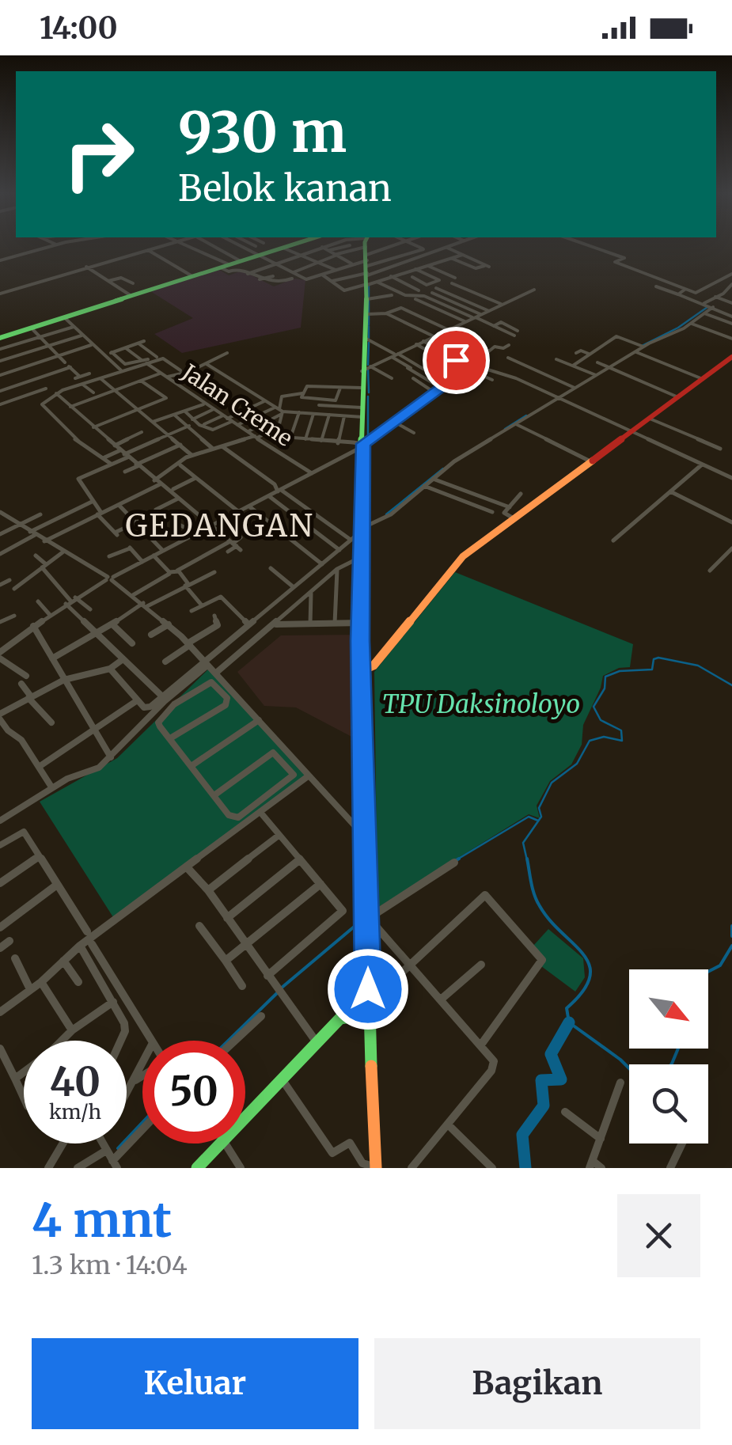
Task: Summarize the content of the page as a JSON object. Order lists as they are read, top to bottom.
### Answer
{
  "streets": {
    "street": ["Jalan Creme"]
  },
  "districts": ["GEDANGAN"],
  "parks": ["TPU Daksinoloyo"],
  "north": "bottom right",
  "page": {
    "status": "14:00",
    "turn": ["930 m", "Belok kanan"],
    "speed": "40 km/h",
    "limit": "50",
    "heading": ["4 mnt", "1.3 km · 14:04"],
    "buttons": ["Keluar", "Bagikan"]
  }
}
